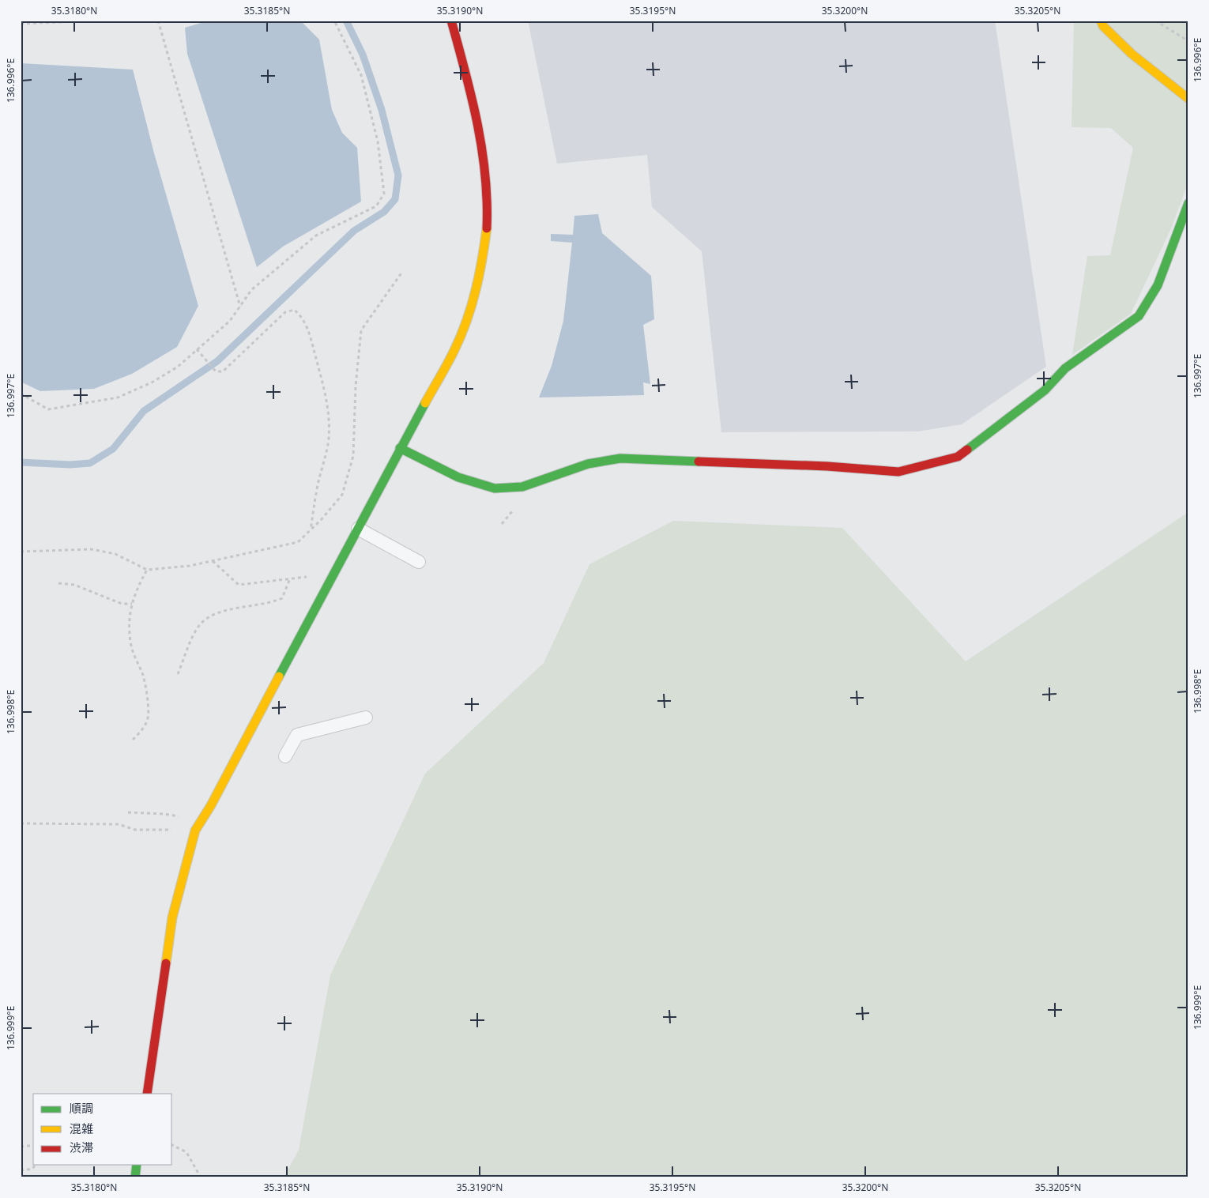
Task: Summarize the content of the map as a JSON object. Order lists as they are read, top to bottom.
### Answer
{
  "legend": ["順調", "混雑", "渋滞"],
  "coordinates": [
    "35.3180°N",
    "35.3185°N",
    "35.3190°N",
    "35.3195°N",
    "35.3200°N",
    "35.3205°N",
    "136.996°E",
    "136.997°E",
    "136.998°E",
    "136.999°E"
  ]
}
